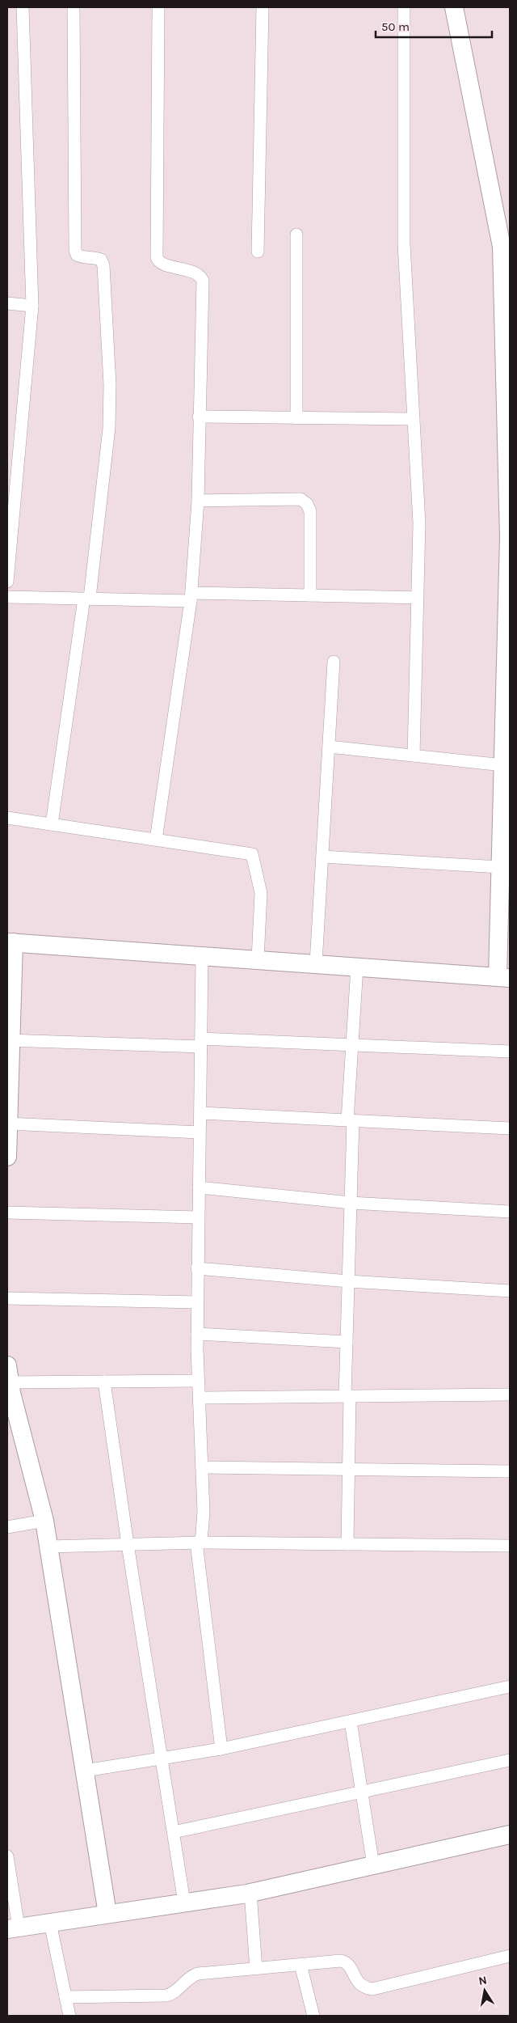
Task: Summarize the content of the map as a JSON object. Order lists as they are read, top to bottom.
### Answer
{
  "scale_bar": "50 m",
  "north": "top"
}
